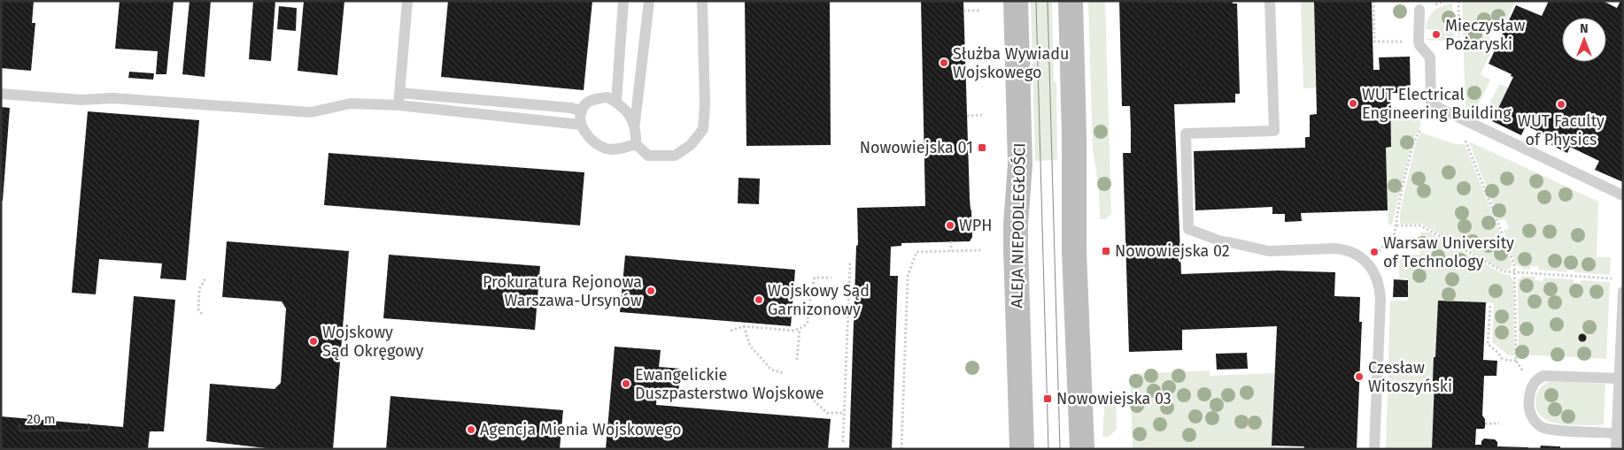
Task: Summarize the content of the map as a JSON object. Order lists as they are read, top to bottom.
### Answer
{
  "streets": {
    "main road": ["ALEJA NIEPODLEGŁOŚCI"]
  },
  "places": {
    "other": [
      "Mieczysław Pożaryski",
      "Służba Wywiadu Wojskowego",
      "WUT Electrical Engineering Building",
      "WUT Faculty of Physics",
      "WPH",
      "Warsaw University of Technology",
      "Prokuratura Rejonowa Warszawa-Ursynów",
      "Wojskowy Sąd Garnizonowy",
      "Wojskowy Sąd Okręgowy",
      "Czesław Witoszyński",
      "Ewangelickie Duszpasterstwo Wojskowe",
      "Agencja Mienia Wojskowego"
    ],
    "transit": ["Nowowiejska 01", "Nowowiejska 02", "Nowowiejska 03"]
  },
  "scale_bar": "20 m",
  "north": "top"
}
